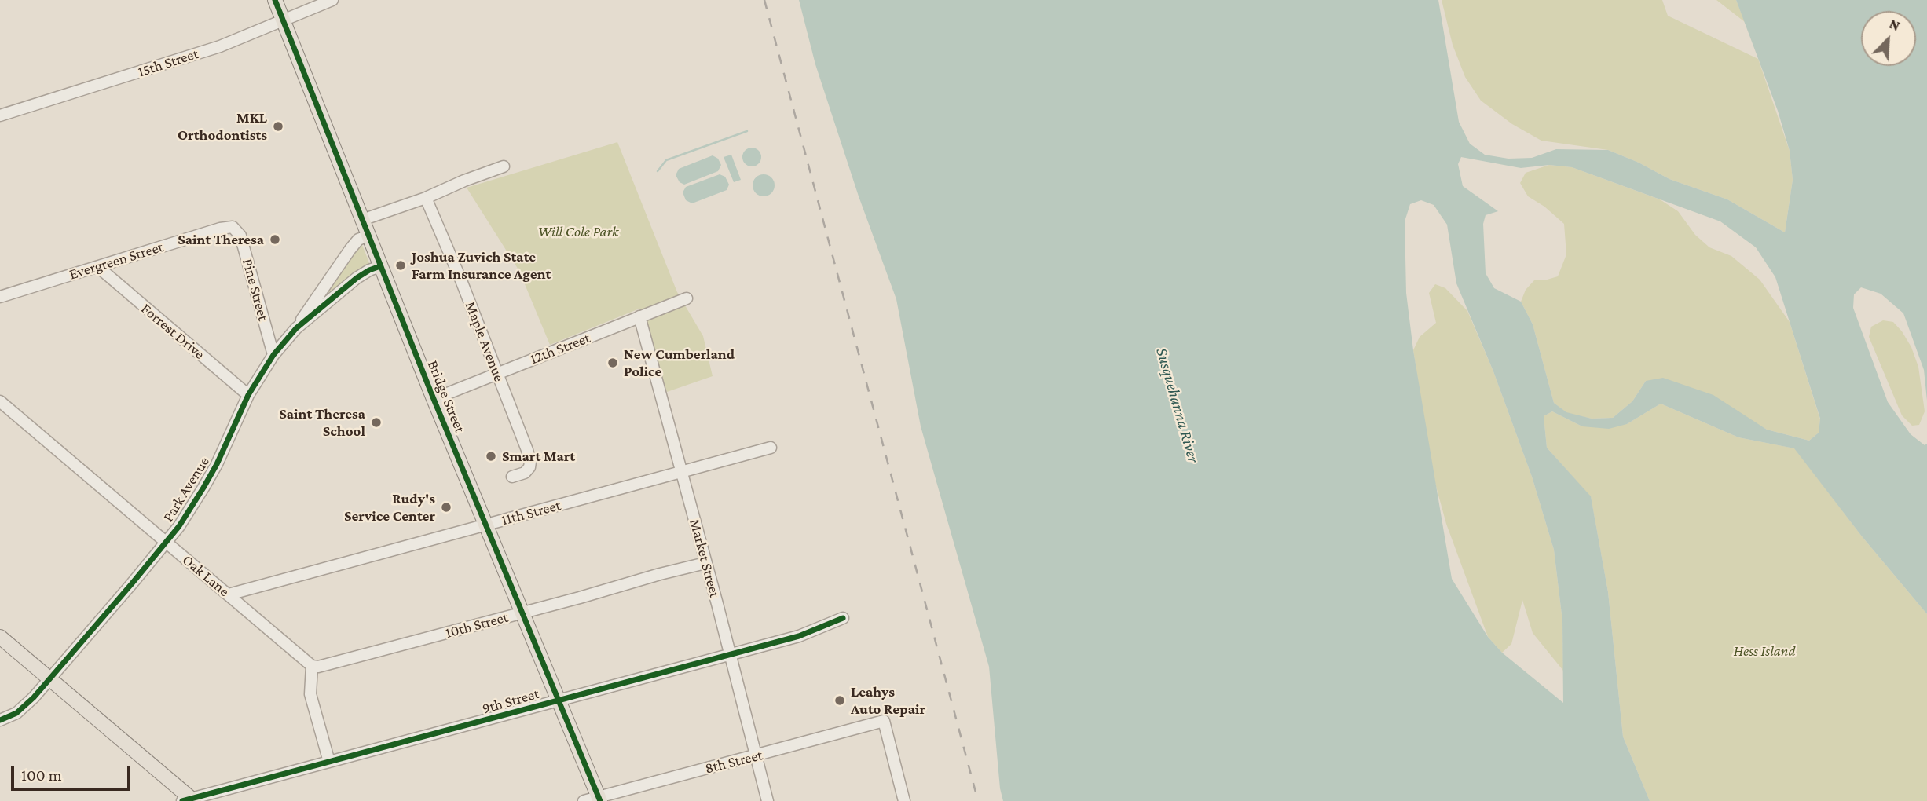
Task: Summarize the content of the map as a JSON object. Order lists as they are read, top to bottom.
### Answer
{
  "streets": {
    "main road": ["Bridge Street"],
    "street": [
      "15th Street",
      "Evergreen Street",
      "Pine Street",
      "Forrest Drive",
      "Maple Avenue",
      "12th Street",
      "Park Avenue",
      "11th Street",
      "Market Street",
      "Oak Lane",
      "10th Street",
      "9th Street",
      "8th Street"
    ]
  },
  "crossings": [
    ["15th Street", "Bridge Street"],
    ["Evergreen Street", "Pine Street"],
    ["Evergreen Street", "Forrest Drive"],
    ["Pine Street", "Park Avenue"],
    ["Forrest Drive", "Park Avenue"],
    ["Maple Avenue", "12th Street"],
    ["12th Street", "Bridge Street"],
    ["12th Street", "Market Street"],
    ["Bridge Street", "Park Avenue"],
    ["Bridge Street", "11th Street"],
    ["Bridge Street", "10th Street"],
    ["Bridge Street", "9th Street"],
    ["Bridge Street", "8th Street"],
    ["Park Avenue", "Oak Lane"],
    ["11th Street", "Market Street"],
    ["11th Street", "Oak Lane"],
    ["Market Street", "10th Street"],
    ["Market Street", "9th Street"],
    ["Market Street", "8th Street"],
    ["Oak Lane", "10th Street"]
  ],
  "water": ["Susquehanna River"],
  "parks": ["Will Cole Park", "Hess Island"],
  "places": [
    "MKL Orthodontists",
    "Saint Theresa",
    "Joshua Zuvich State Farm Insurance Agent",
    "New Cumberland Police",
    "Saint Theresa School",
    "Smart Mart",
    "Rudy's Service Center",
    "Leahys Auto Repair"
  ],
  "scale_bar": "100 m",
  "north": "top right"
}
